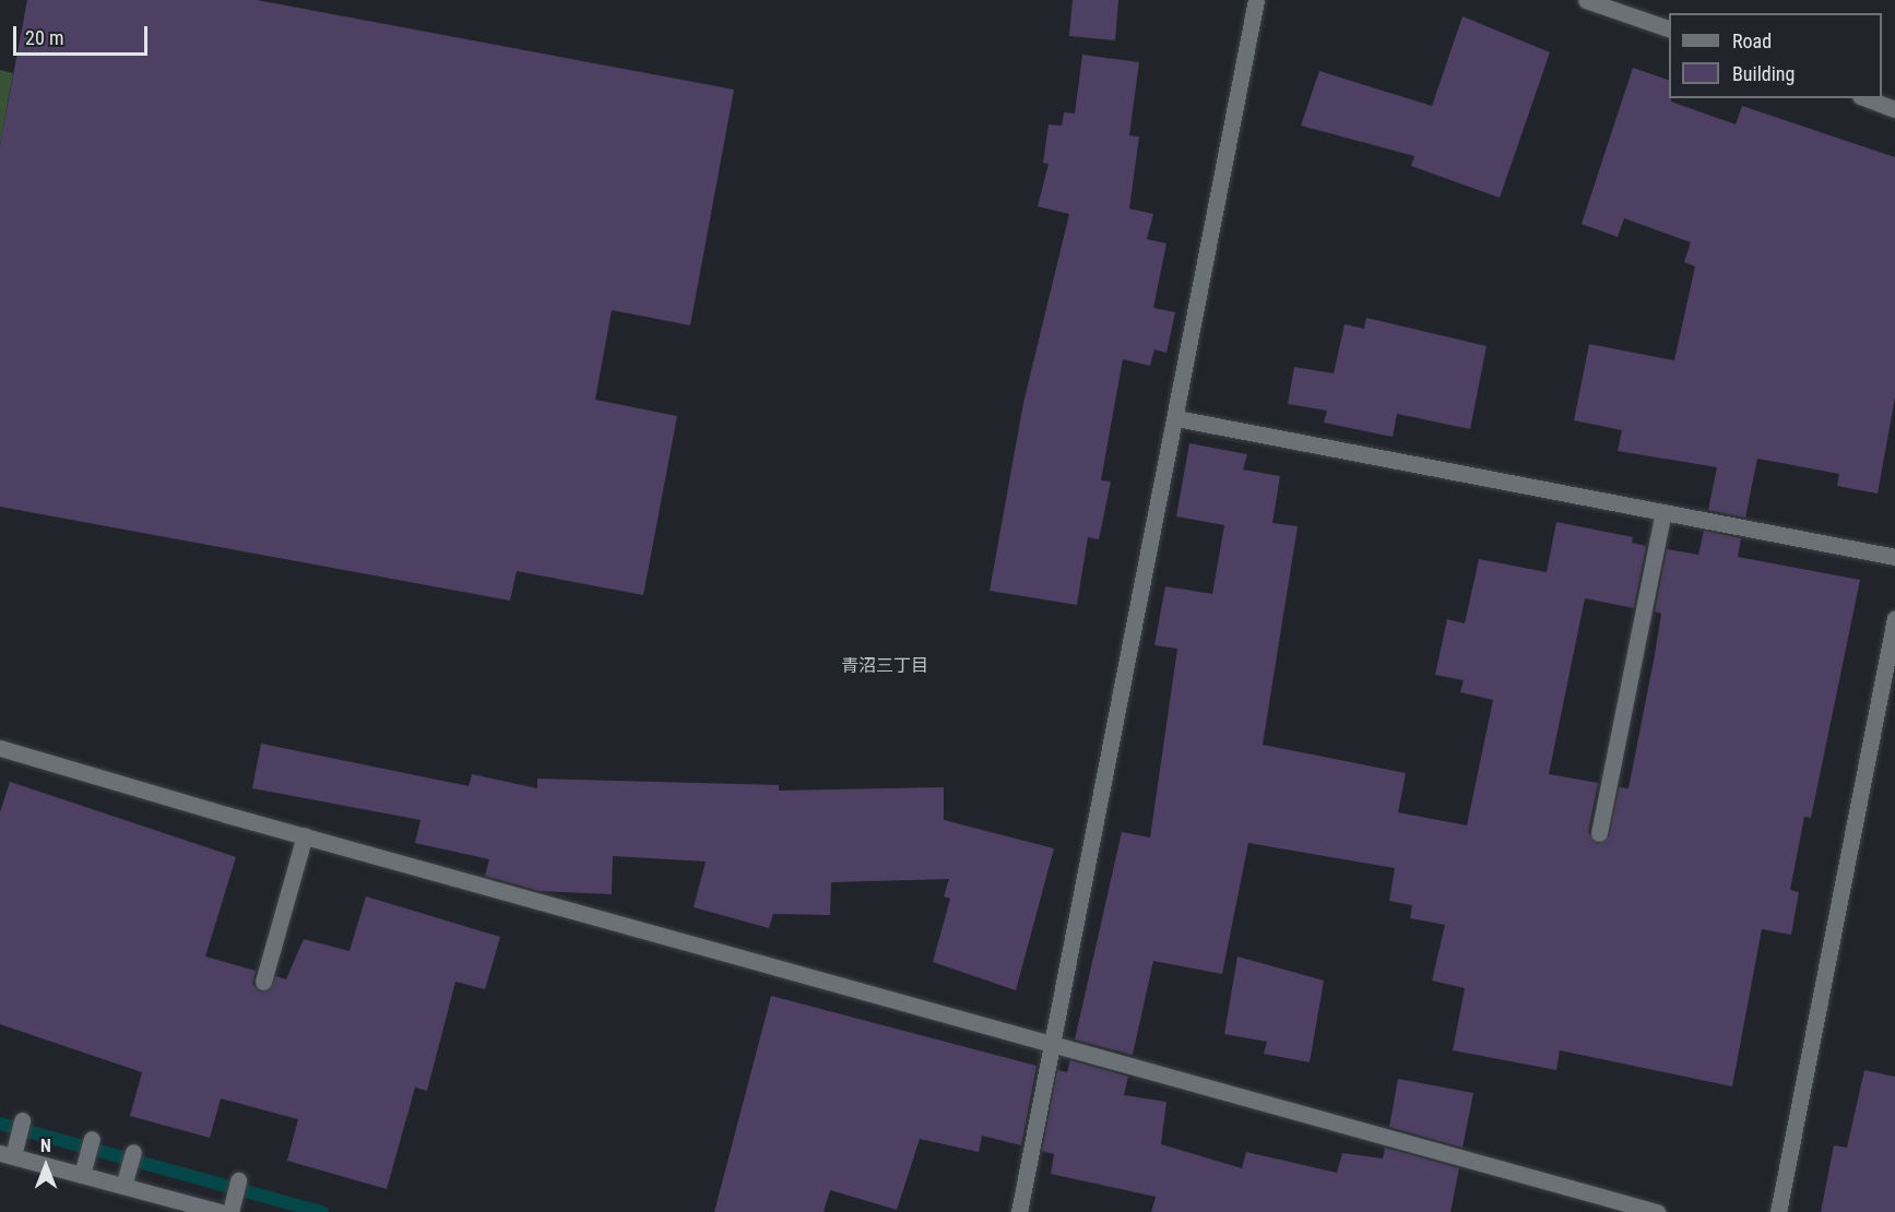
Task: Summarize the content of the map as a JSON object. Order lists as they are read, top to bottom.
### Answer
{
  "districts": ["青沼三丁目"],
  "legend": ["Road", "Building"],
  "scale_bar": "20 m",
  "north": "top"
}
